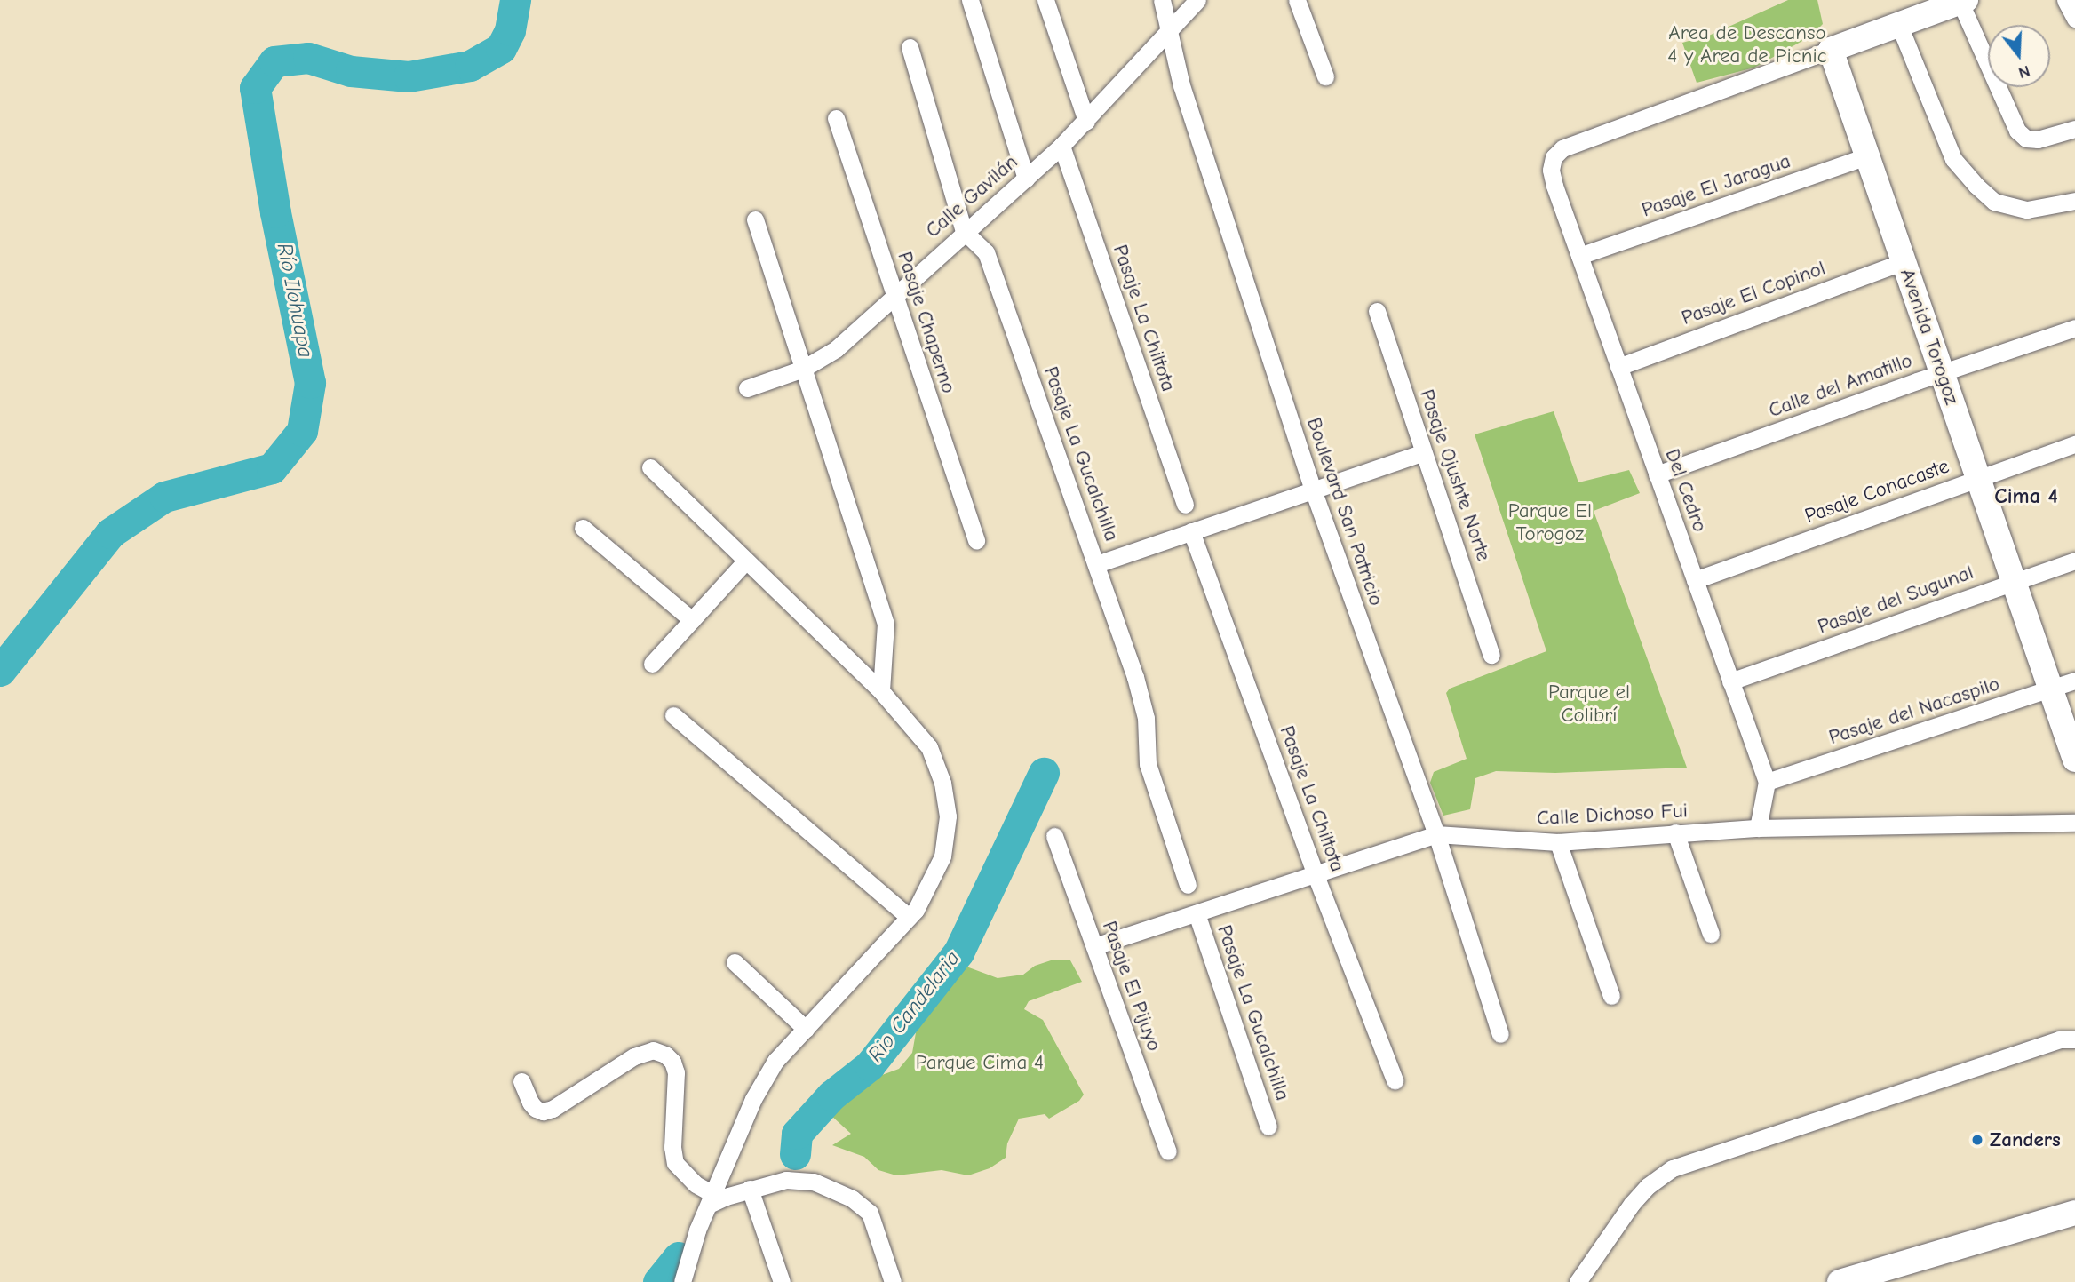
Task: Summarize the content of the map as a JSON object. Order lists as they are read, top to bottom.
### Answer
{
  "streets": {
    "street": [
      "Pasaje El Jaragua",
      "Calle Gavilán",
      "Pasaje El Copinol",
      "Pasaje La Chiltota",
      "Pasaje Chaperno",
      "Avenida Torogoz",
      "Calle del Amatillo",
      "Pasaje La Gucalchilla",
      "Pasaje Ojushte Norte",
      "Del Cedro",
      "Pasaje Conacaste",
      "Boulevard San Patricio",
      "Pasaje del Sugunal",
      "Pasaje del Nacaspilo",
      "Calle Dichoso Fui",
      "Pasaje El Pijuyo"
    ]
  },
  "crossings": [
    ["Pasaje El Jaragua", "Avenida Torogoz"],
    ["Pasaje El Jaragua", "Del Cedro"],
    ["Calle Gavilán", "Pasaje La Chiltota"],
    ["Calle Gavilán", "Pasaje Chaperno"],
    ["Calle Gavilán", "Pasaje La Gucalchilla"],
    ["Calle Gavilán", "Boulevard San Patricio"],
    ["Pasaje El Copinol", "Avenida Torogoz"],
    ["Pasaje El Copinol", "Del Cedro"],
    ["Pasaje La Chiltota", "Calle Dichoso Fui"],
    ["Avenida Torogoz", "Calle del Amatillo"],
    ["Avenida Torogoz", "Del Cedro"],
    ["Avenida Torogoz", "Pasaje Conacaste"],
    ["Avenida Torogoz", "Pasaje del Sugunal"],
    ["Avenida Torogoz", "Pasaje del Nacaspilo"],
    ["Calle del Amatillo", "Del Cedro"],
    ["Pasaje La Gucalchilla", "Calle Dichoso Fui"],
    ["Del Cedro", "Pasaje Conacaste"],
    ["Del Cedro", "Pasaje del Sugunal"],
    ["Del Cedro", "Pasaje del Nacaspilo"],
    ["Boulevard San Patricio", "Calle Dichoso Fui"],
    ["Calle Dichoso Fui", "Pasaje El Pijuyo"]
  ],
  "districts": ["Cima 4"],
  "water": ["Río Ilohuapa", "Rio Candelaria"],
  "parks": [
    "Area de Descanso 4 y Area de Picnic",
    "Parque El Torogoz",
    "Parque el Colibrí",
    "Parque Cima 4"
  ],
  "places": ["Zanders"],
  "north": "bottom"
}
